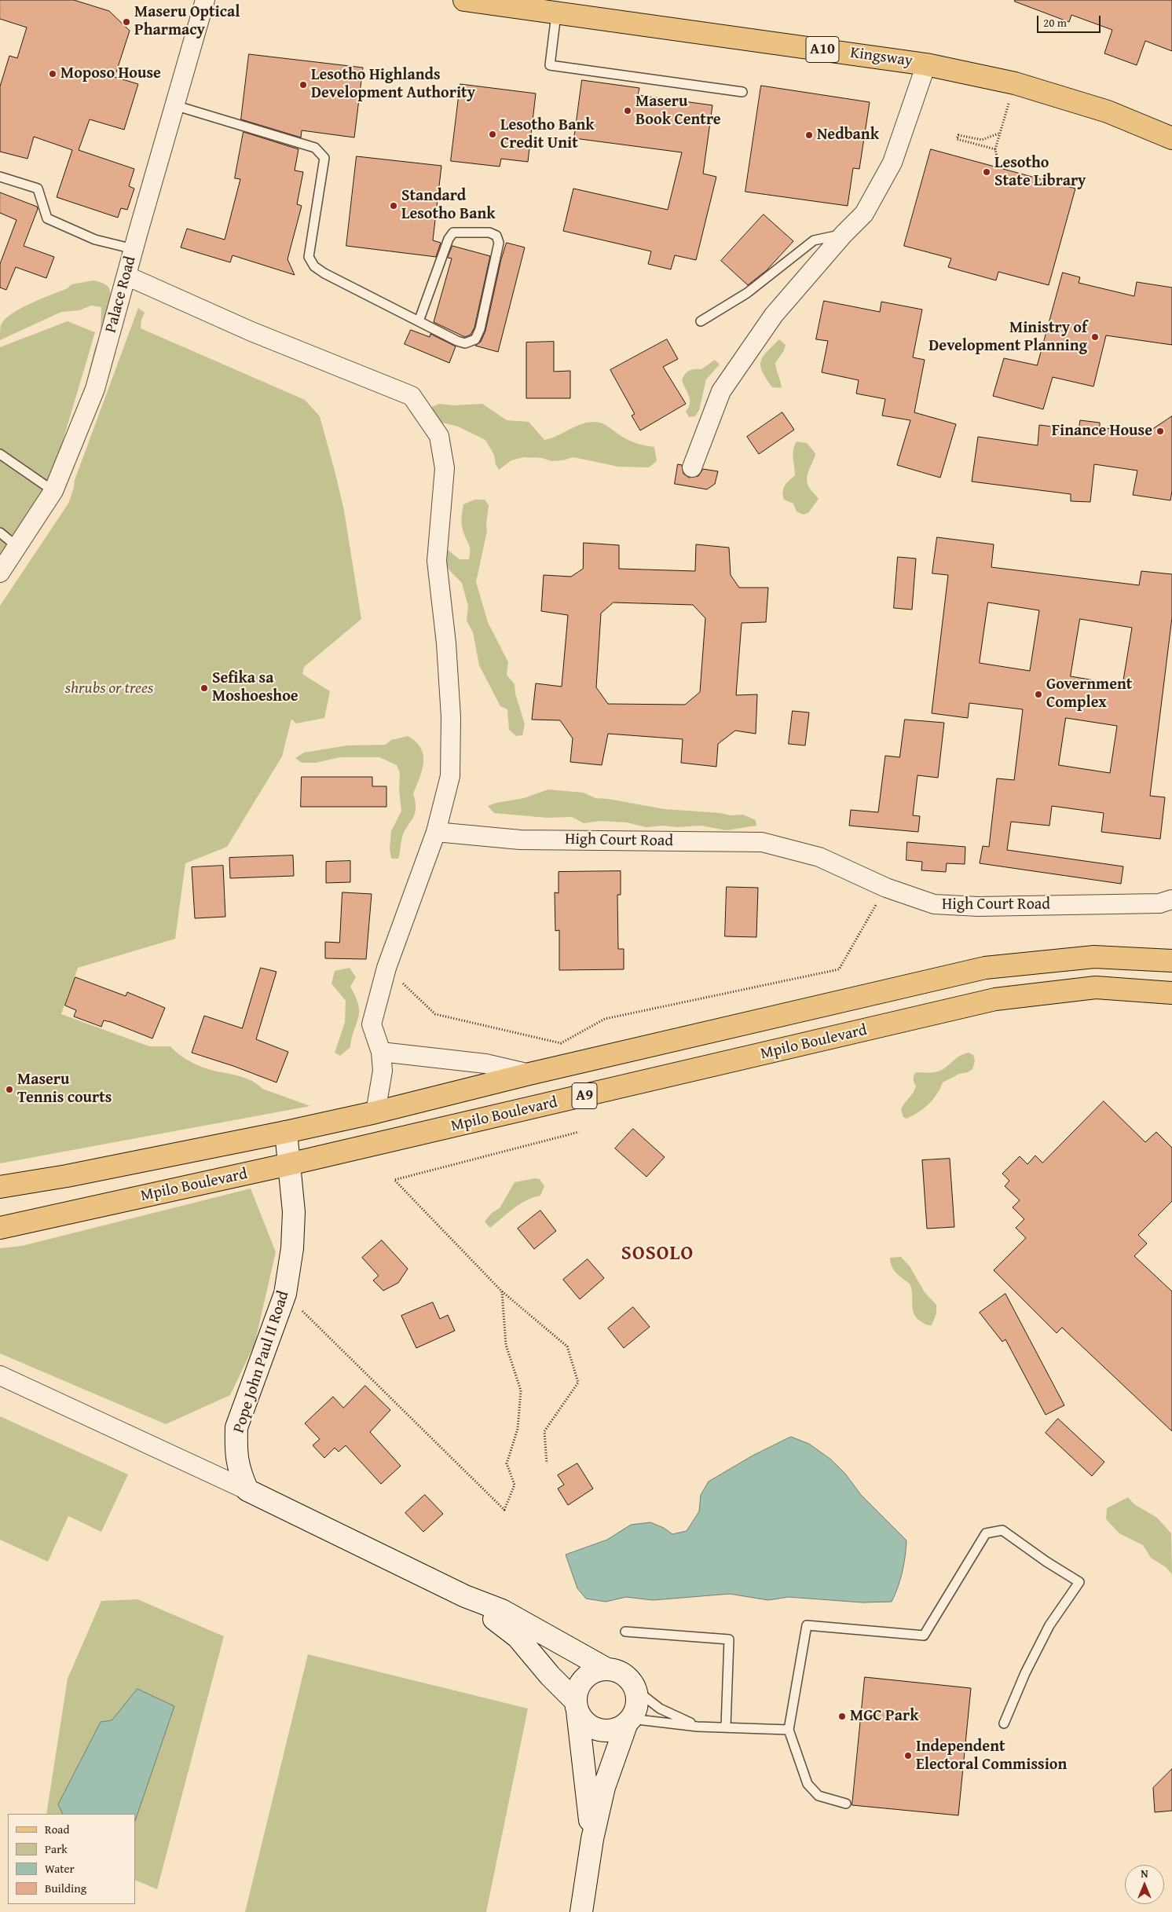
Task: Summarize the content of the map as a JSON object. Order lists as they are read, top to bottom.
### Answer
{
  "streets": {
    "main road": [
      "A10",
      "Kingsway",
      "Mpilo Boulevard",
      "A9",
      "Pope John Paul II Road"
    ],
    "street": ["Palace Road", "High Court Road"]
  },
  "crossings": [
    ["Mpilo Boulevard", "Pope John Paul II Road"]
  ],
  "districts": ["SOSOLO"],
  "parks": ["shrubs or trees"],
  "places": [
    "Maseru Optical Pharmacy",
    "Moposo House",
    "Lesotho Highlands Development Authority",
    "Maseru Book Centre",
    "Lesotho Bank Credit Unit",
    "Nedbank",
    "Lesotho State Library",
    "Standard Lesotho Bank",
    "Ministry of Development Planning",
    "Finance House",
    "Sefika sa Moshoeshoe",
    "Government Complex",
    "Maseru Tennis courts",
    "MGC Park",
    "Independent Electoral Commission"
  ],
  "legend": [
    "Road",
    "Park",
    "Water",
    "Building"
  ],
  "scale_bar": "20 m",
  "north": "top"
}
